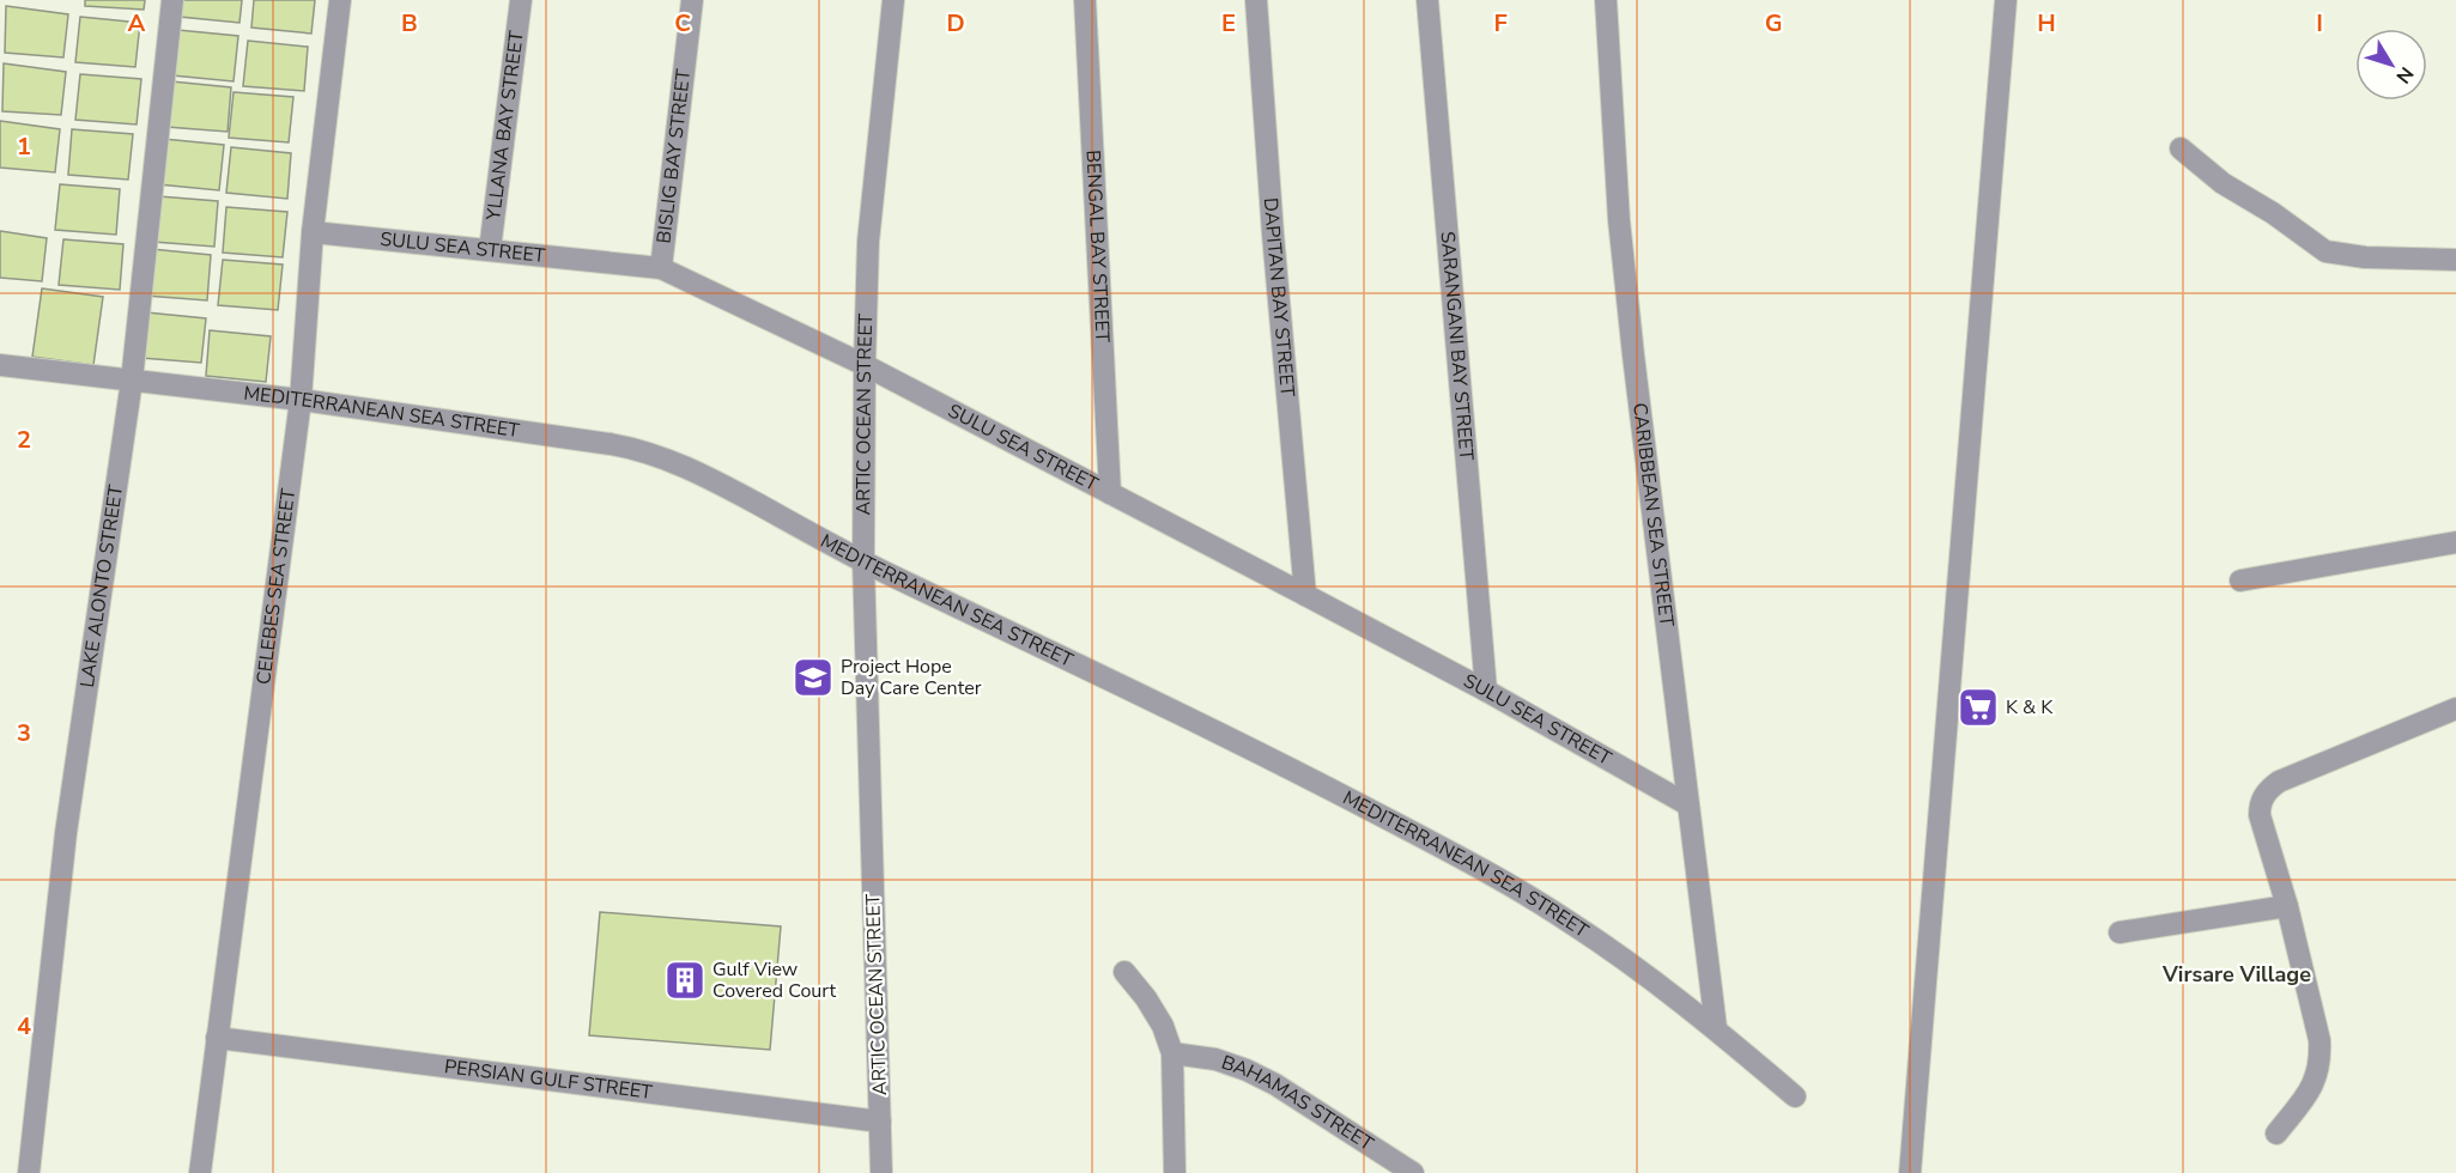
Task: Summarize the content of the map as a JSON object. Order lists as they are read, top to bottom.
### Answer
{
  "streets": {
    "street": [
      "YLLANA BAY STREET",
      "BISLIG BAY STREET",
      "BENGAL BAY STREET",
      "SULU SEA STREET",
      "DAPITAN BAY STREET",
      "SARANGANI BAY STREET",
      "MEDITERRANEAN SEA STREET",
      "ARTIC OCEAN STREET",
      "CARIBBEAN SEA STREET",
      "LAKE ALONTO STREET",
      "CELEBES SEA STREET",
      "PERSIAN GULF STREET",
      "BAHAMAS STREET"
    ]
  },
  "crossings": [
    ["YLLANA BAY STREET", "SULU SEA STREET"],
    ["BISLIG BAY STREET", "SULU SEA STREET"],
    ["BENGAL BAY STREET", "SULU SEA STREET"],
    ["SULU SEA STREET", "DAPITAN BAY STREET"],
    ["SULU SEA STREET", "SARANGANI BAY STREET"],
    ["SULU SEA STREET", "ARTIC OCEAN STREET"],
    ["SULU SEA STREET", "CARIBBEAN SEA STREET"],
    ["SULU SEA STREET", "CELEBES SEA STREET"],
    ["MEDITERRANEAN SEA STREET", "ARTIC OCEAN STREET"],
    ["MEDITERRANEAN SEA STREET", "CARIBBEAN SEA STREET"],
    ["MEDITERRANEAN SEA STREET", "LAKE ALONTO STREET"],
    ["MEDITERRANEAN SEA STREET", "CELEBES SEA STREET"],
    ["ARTIC OCEAN STREET", "PERSIAN GULF STREET"],
    ["CELEBES SEA STREET", "PERSIAN GULF STREET"]
  ],
  "districts": ["Virsare Village"],
  "places": {
    "school or university": ["Project Hope Day Care Center"],
    "supermarket": ["K & K"],
    "building": ["Gulf View Covered Court"]
  },
  "north": "bottom right",
  "grid": {
    "columns": [
      "A",
      "B",
      "C",
      "D",
      "E",
      "F",
      "G",
      "H",
      "I"
    ],
    "rows": [
      "1",
      "2",
      "3",
      "4"
    ]
  }
}
